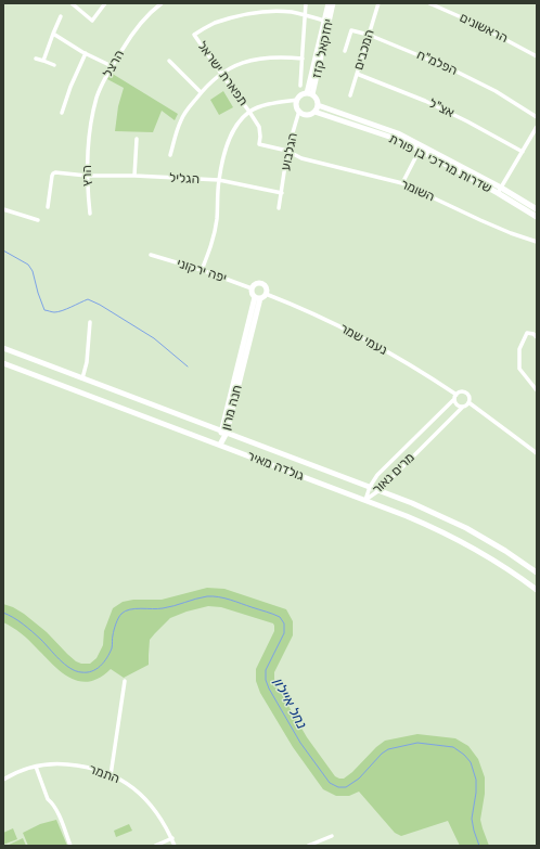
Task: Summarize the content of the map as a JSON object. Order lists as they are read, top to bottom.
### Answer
{
  "streets": {
    "main road": [
      "יחזקאל קזז",
      "שדרות מרדכי בן פורת",
      "חנה מרון",
      "גולדה מאיר"
    ],
    "street": [
      "הראשונים",
      "המכבים",
      "הפלמ\"ח",
      "הרצל",
      "תפארת ישראל",
      "אצ\"ל",
      "הגלבוע",
      "הרץ",
      "הגליל",
      "השומר",
      "יפה ירקוני",
      "נעמי שמר",
      "מרים נאור",
      "התמר"
    ]
  },
  "crossings": [
    ["יחזקאל קזז", "הגלבוע"],
    ["יחזקאל קזז", "שדרות מרדכי בן פורת"],
    ["המכבים", "הפלמ\"ח"],
    ["המכבים", "אצ\"ל"],
    ["הרצל", "הרץ"],
    ["תפארת ישראל", "הגלבוע"],
    ["תפארת ישראל", "השומר"],
    ["הגלבוע", "שדרות מרדכי בן פורת"],
    ["הגלבוע", "הגליל"],
    ["הגלבוע", "השומר"],
    ["הרץ", "הגליל"],
    ["יפה ירקוני", "נעמי שמר"],
    ["יפה ירקוני", "חנה מרון"],
    ["נעמי שמר", "חנה מרון"],
    ["נעמי שמר", "מרים נאור"],
    ["חנה מרון", "גולדה מאיר"],
    ["גולדה מאיר", "מרים נאור"]
  ],
  "water": ["נחל איילון"]
}
